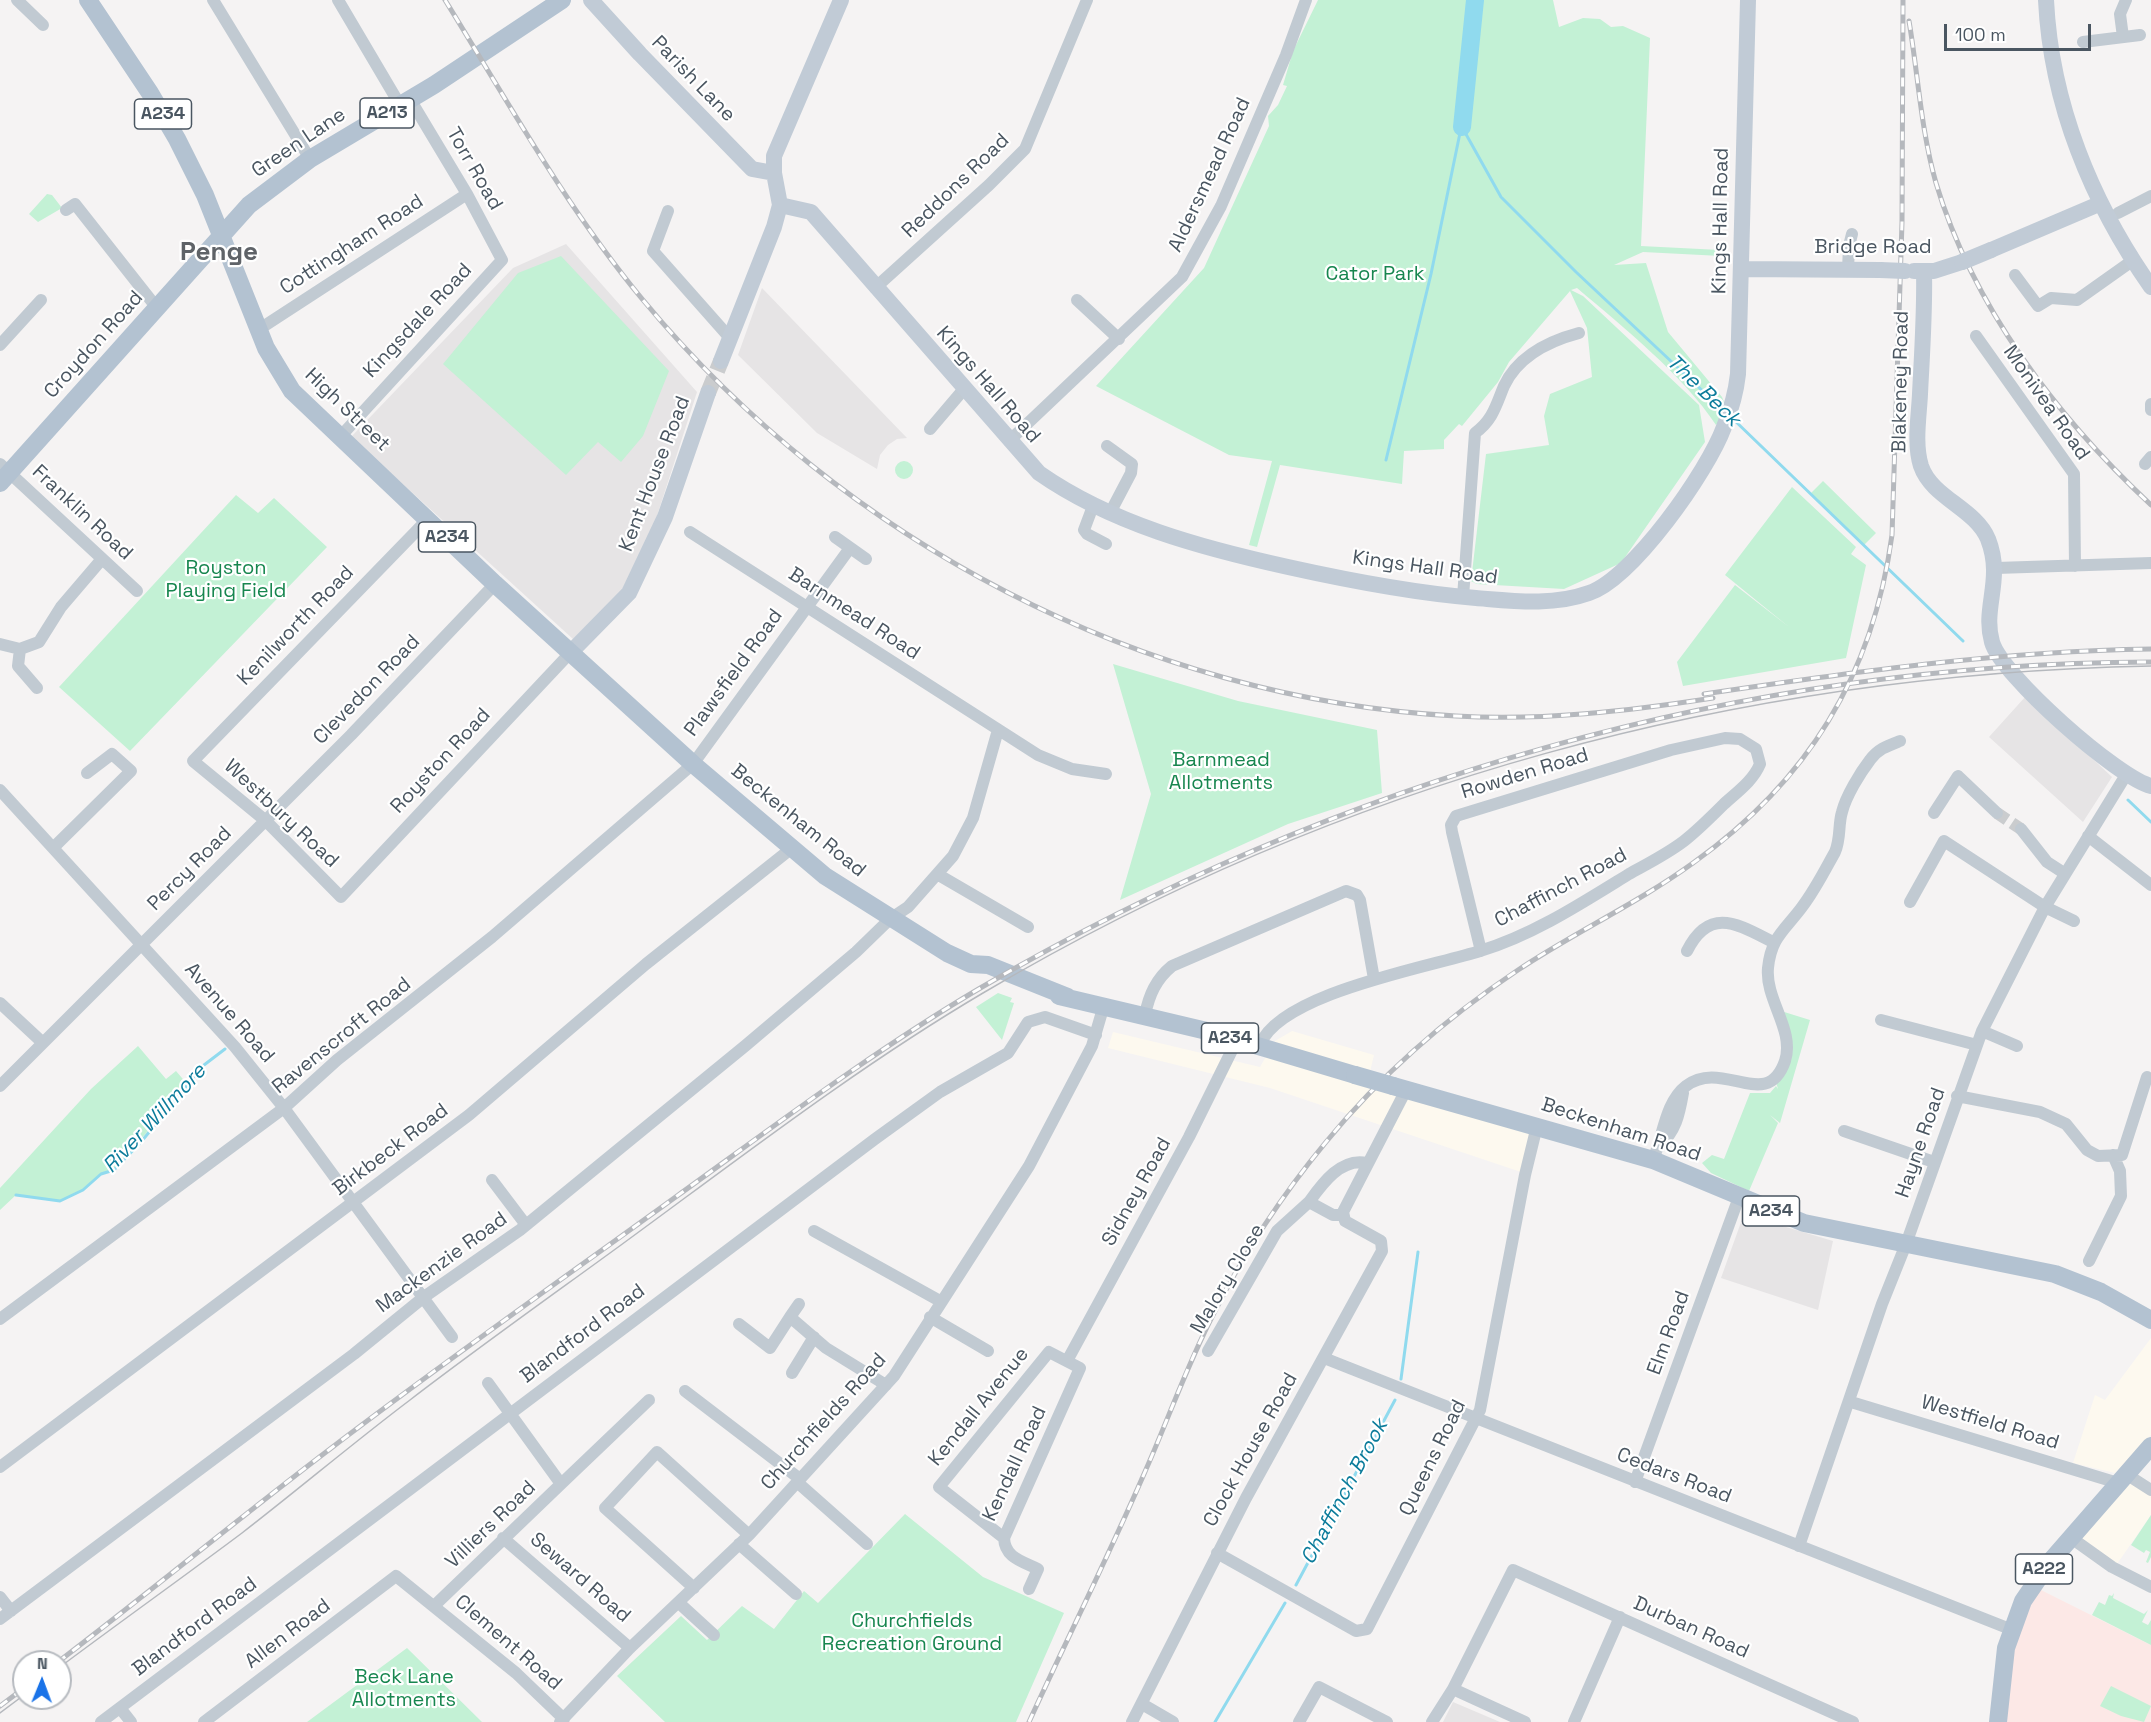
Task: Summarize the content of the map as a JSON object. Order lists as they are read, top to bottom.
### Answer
{
  "streets": {
    "main road": [
      "A213",
      "A234",
      "Green Lane",
      "Croydon Road",
      "High Street",
      "Beckenham Road",
      "A222"
    ],
    "street": [
      "Parish Lane",
      "Torr Road",
      "Aldersmead Road",
      "Reddons Road",
      "Kings Hall Road",
      "Cottingham Road",
      "Bridge Road",
      "Kingsdale Road",
      "Blakeney Road",
      "Monivea Road",
      "Kent House Road",
      "Franklin Road",
      "Barnmead Road",
      "Kenilworth Road",
      "Plawsfield Road",
      "Clevedon Road",
      "Royston Road",
      "Rowden Road",
      "Westbury Road",
      "Percy Road",
      "Chaffinch Road",
      "Avenue Road",
      "Ravenscroft Road",
      "Hayne Road",
      "Birkbeck Road",
      "Sidney Road",
      "Mackenzie Road",
      "Malory Close",
      "Elm Road",
      "Blandford Road",
      "Kendall Avenue",
      "Churchfields Road",
      "Westfield Road",
      "Clock House Road",
      "Queens Road",
      "Kendall Road",
      "Cedars Road",
      "Villiers Road",
      "Seward Road",
      "Durban Road",
      "Allen Road",
      "Clement Road"
    ]
  },
  "crossings": [
    ["Green Lane", "Torr Road"],
    ["Green Lane", "Croydon Road"],
    ["Green Lane", "High Street"],
    ["Torr Road", "Cottingham Road"],
    ["Torr Road", "Kingsdale Road"],
    ["Aldersmead Road", "Kings Hall Road"],
    ["Reddons Road", "Kings Hall Road"],
    ["Kings Hall Road", "Bridge Road"],
    ["Cottingham Road", "High Street"],
    ["Bridge Road", "Blakeney Road"],
    ["Kingsdale Road", "High Street"],
    ["Croydon Road", "High Street"],
    ["Croydon Road", "Franklin Road"],
    ["Blakeney Road", "Hayne Road"],
    ["High Street", "Kent House Road"],
    ["High Street", "Kenilworth Road"],
    ["High Street", "Plawsfield Road"],
    ["High Street", "Clevedon Road"],
    ["High Street", "Royston Road"],
    ["High Street", "Beckenham Road"],
    ["High Street", "Ravenscroft Road"],
    ["Kent House Road", "Royston Road"],
    ["Barnmead Road", "Plawsfield Road"],
    ["Kenilworth Road", "Westbury Road"],
    ["Plawsfield Road", "Beckenham Road"],
    ["Plawsfield Road", "Ravenscroft Road"],
    ["Clevedon Road", "Westbury Road"],
    ["Clevedon Road", "Percy Road"],
    ["Royston Road", "Westbury Road"],
    ["Rowden Road", "Chaffinch Road"],
    ["Westbury Road", "Percy Road"],
    ["Beckenham Road", "Chaffinch Road"],
    ["Beckenham Road", "Ravenscroft Road"],
    ["Beckenham Road", "Hayne Road"],
    ["Beckenham Road", "Birkbeck Road"],
    ["Beckenham Road", "Sidney Road"],
    ["Beckenham Road", "Mackenzie Road"],
    ["Beckenham Road", "Elm Road"],
    ["Beckenham Road", "Churchfields Road"],
    ["Beckenham Road", "Queens Road"],
    ["Percy Road", "Avenue Road"],
    ["Avenue Road", "Ravenscroft Road"],
    ["Avenue Road", "Birkbeck Road"],
    ["Avenue Road", "Mackenzie Road"],
    ["Hayne Road", "Westfield Road"],
    ["Hayne Road", "Cedars Road"],
    ["Sidney Road", "Kendall Avenue"],
    ["Malory Close", "Clock House Road"],
    ["Elm Road", "Cedars Road"],
    ["Blandford Road", "Churchfields Road"],
    ["Blandford Road", "Villiers Road"],
    ["Kendall Avenue", "Kendall Road"],
    ["Churchfields Road", "Seward Road"],
    ["Churchfields Road", "Clement Road"],
    ["Westfield Road", "A222"],
    ["Clock House Road", "Queens Road"],
    ["Clock House Road", "Cedars Road"],
    ["Queens Road", "Cedars Road"],
    ["Cedars Road", "A222"],
    ["Villiers Road", "Seward Road"],
    ["Villiers Road", "Clement Road"],
    ["Allen Road", "Clement Road"]
  ],
  "districts": ["Penge"],
  "water": ["The Beck", "River Willmore", "Chaffinch Brook"],
  "parks": [
    "Cator Park",
    "Royston Playing Field",
    "Barnmead Allotments",
    "Churchfields Recreation Ground",
    "Beck Lane Allotments"
  ],
  "scale_bar": "100 m",
  "north": "top"
}
